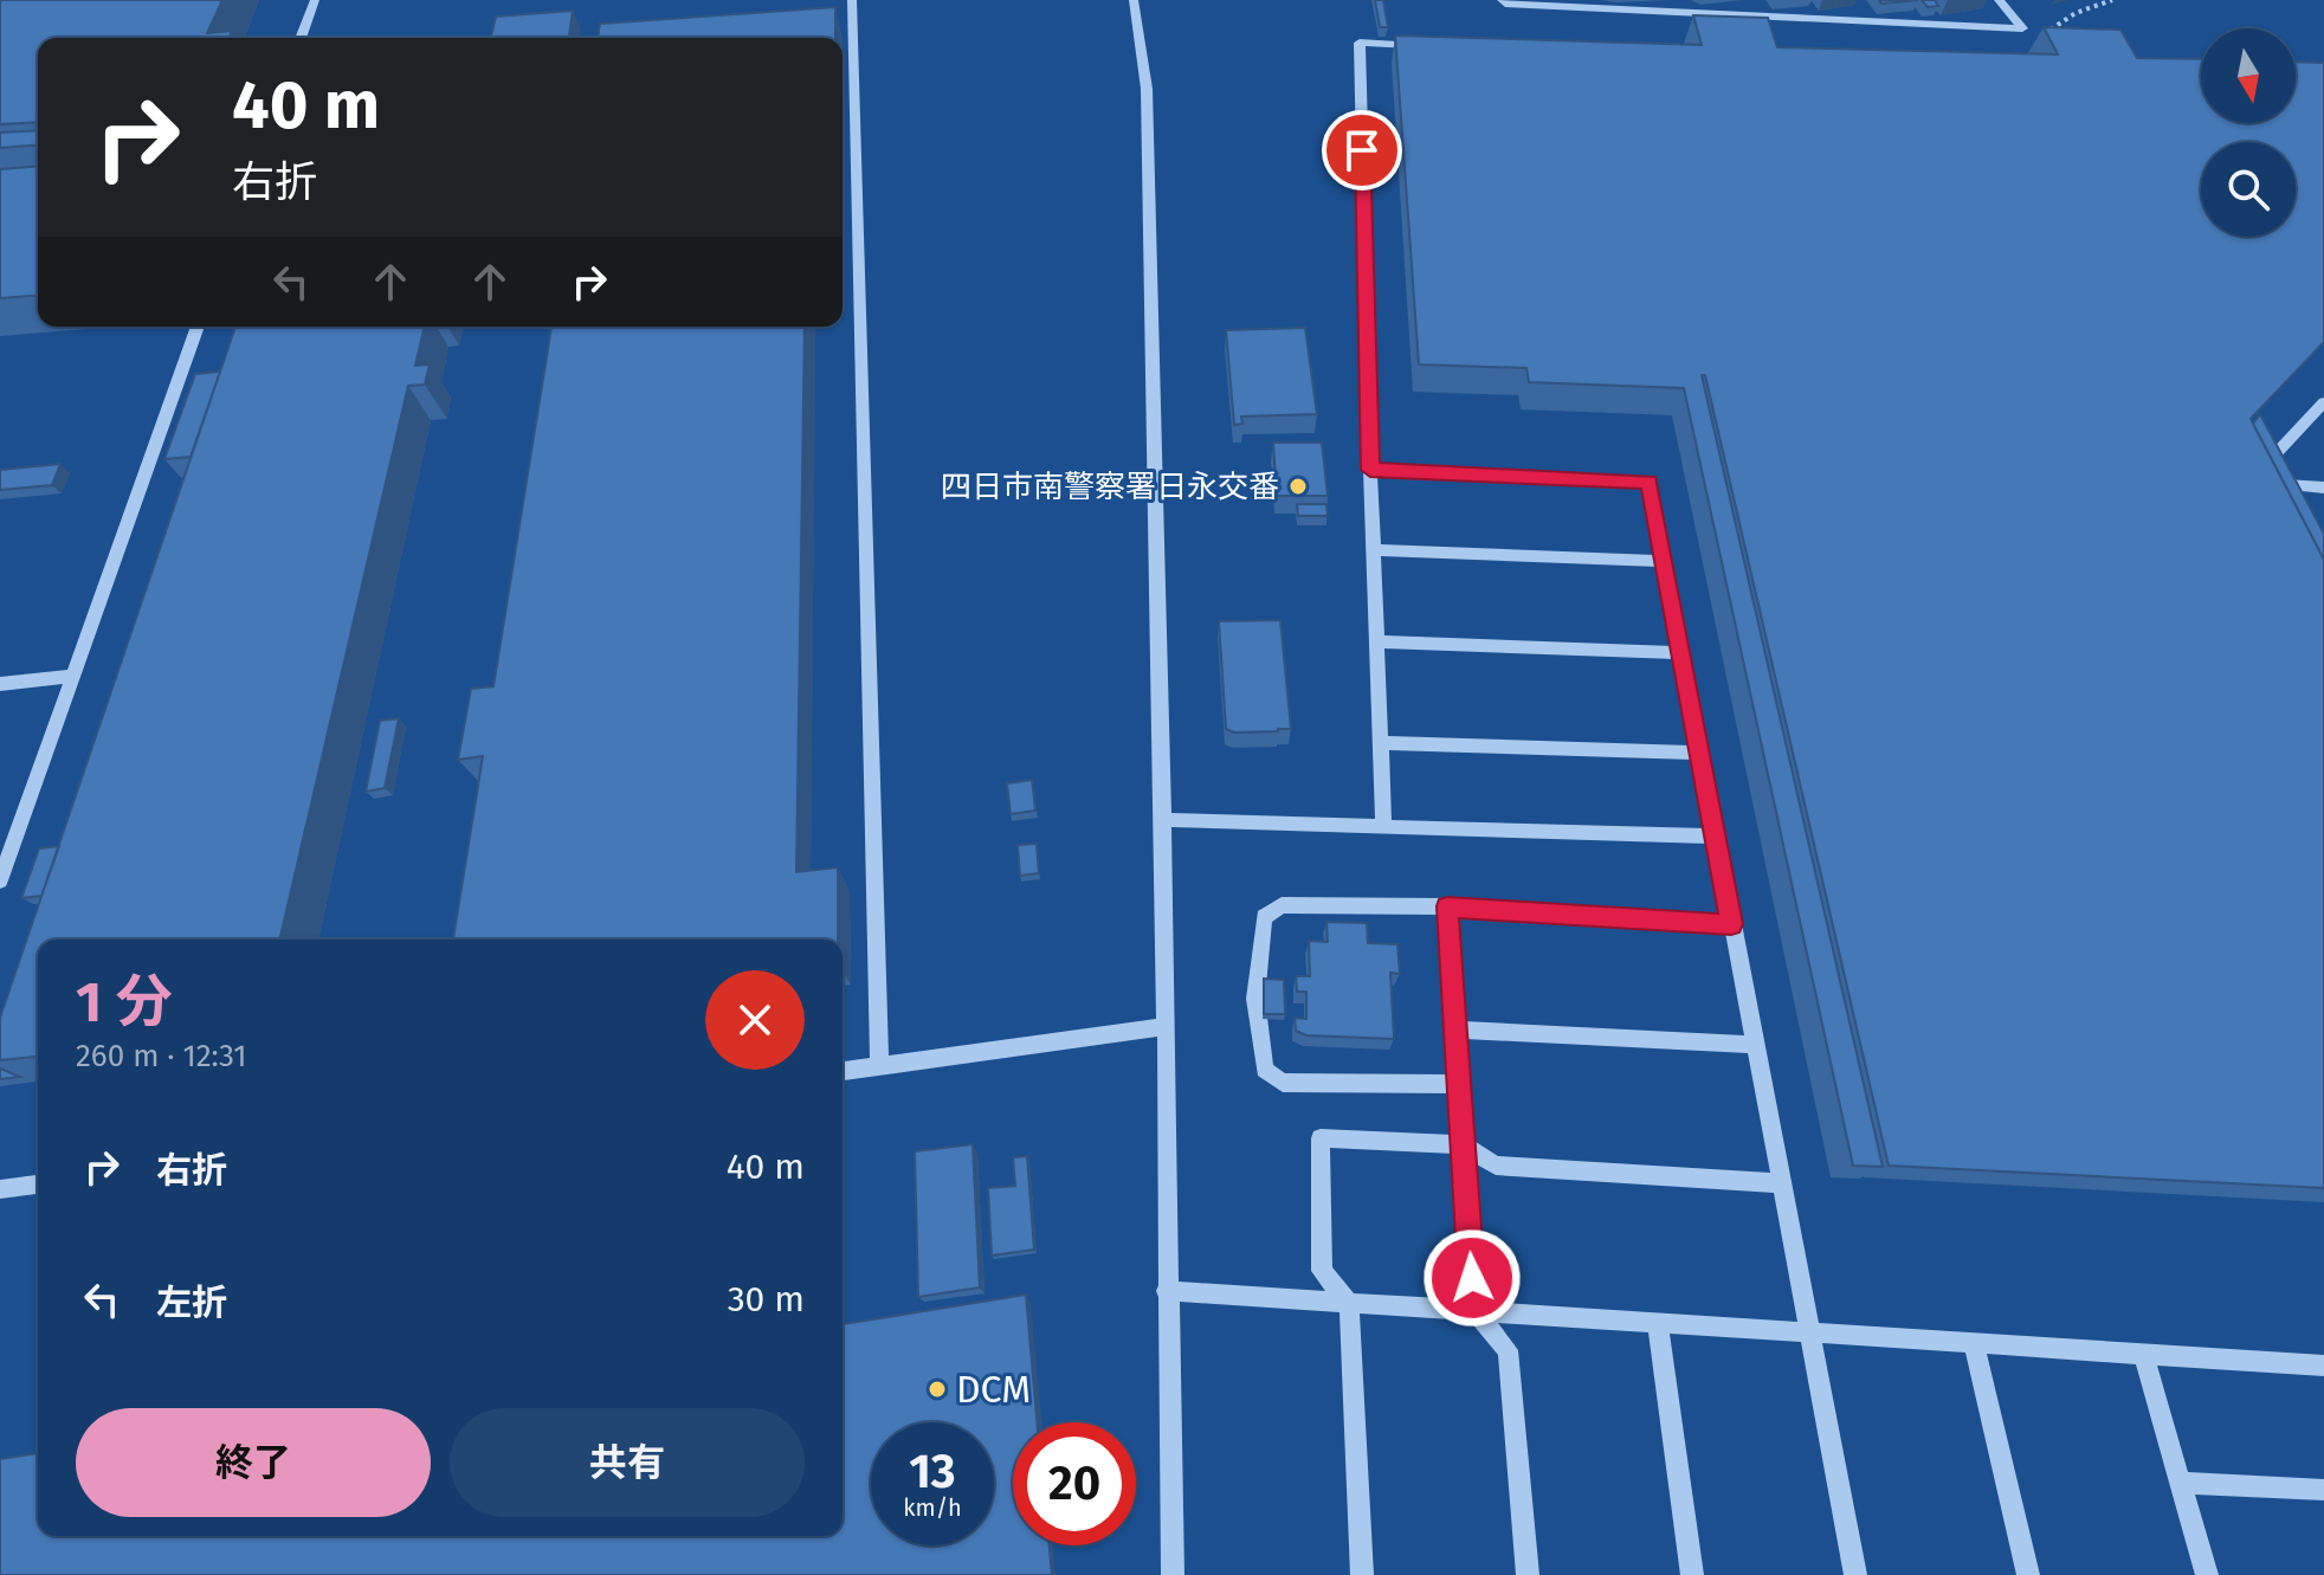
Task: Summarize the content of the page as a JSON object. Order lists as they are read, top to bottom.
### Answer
{
  "places": ["四日市南警察署日永交番", "DCM"],
  "north": "bottom",
  "page": {
    "turn": ["40 m", "右折"],
    "heading": ["1 分", "260 m · 12:31"],
    "list": [
      {
        "name": "右折",
        "value": "40 m"
      },
      {
        "name": "左折",
        "value": "30 m"
      }
    ],
    "buttons": ["終了", "共有"],
    "speed": "13 km/h",
    "limit": "20"
  }
}
